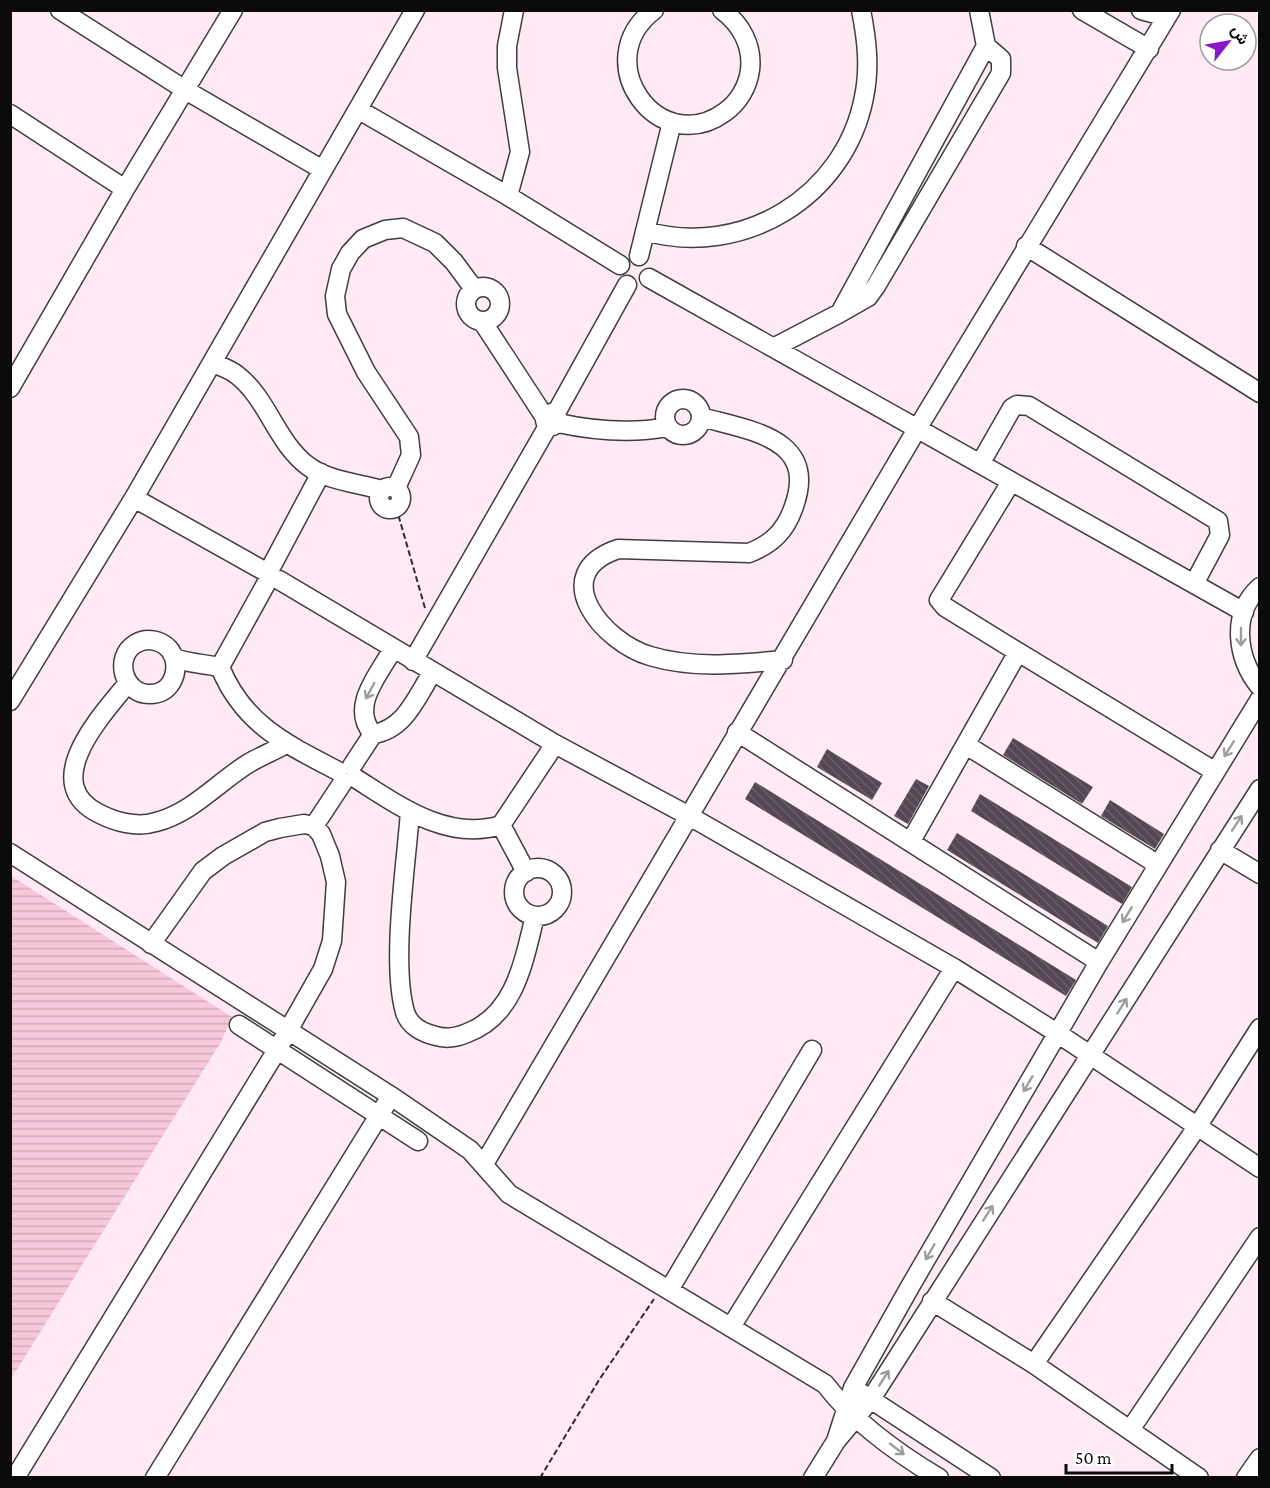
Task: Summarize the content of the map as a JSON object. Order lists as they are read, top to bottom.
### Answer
{
  "scale_bar": "50 m",
  "north": "top right"
}
